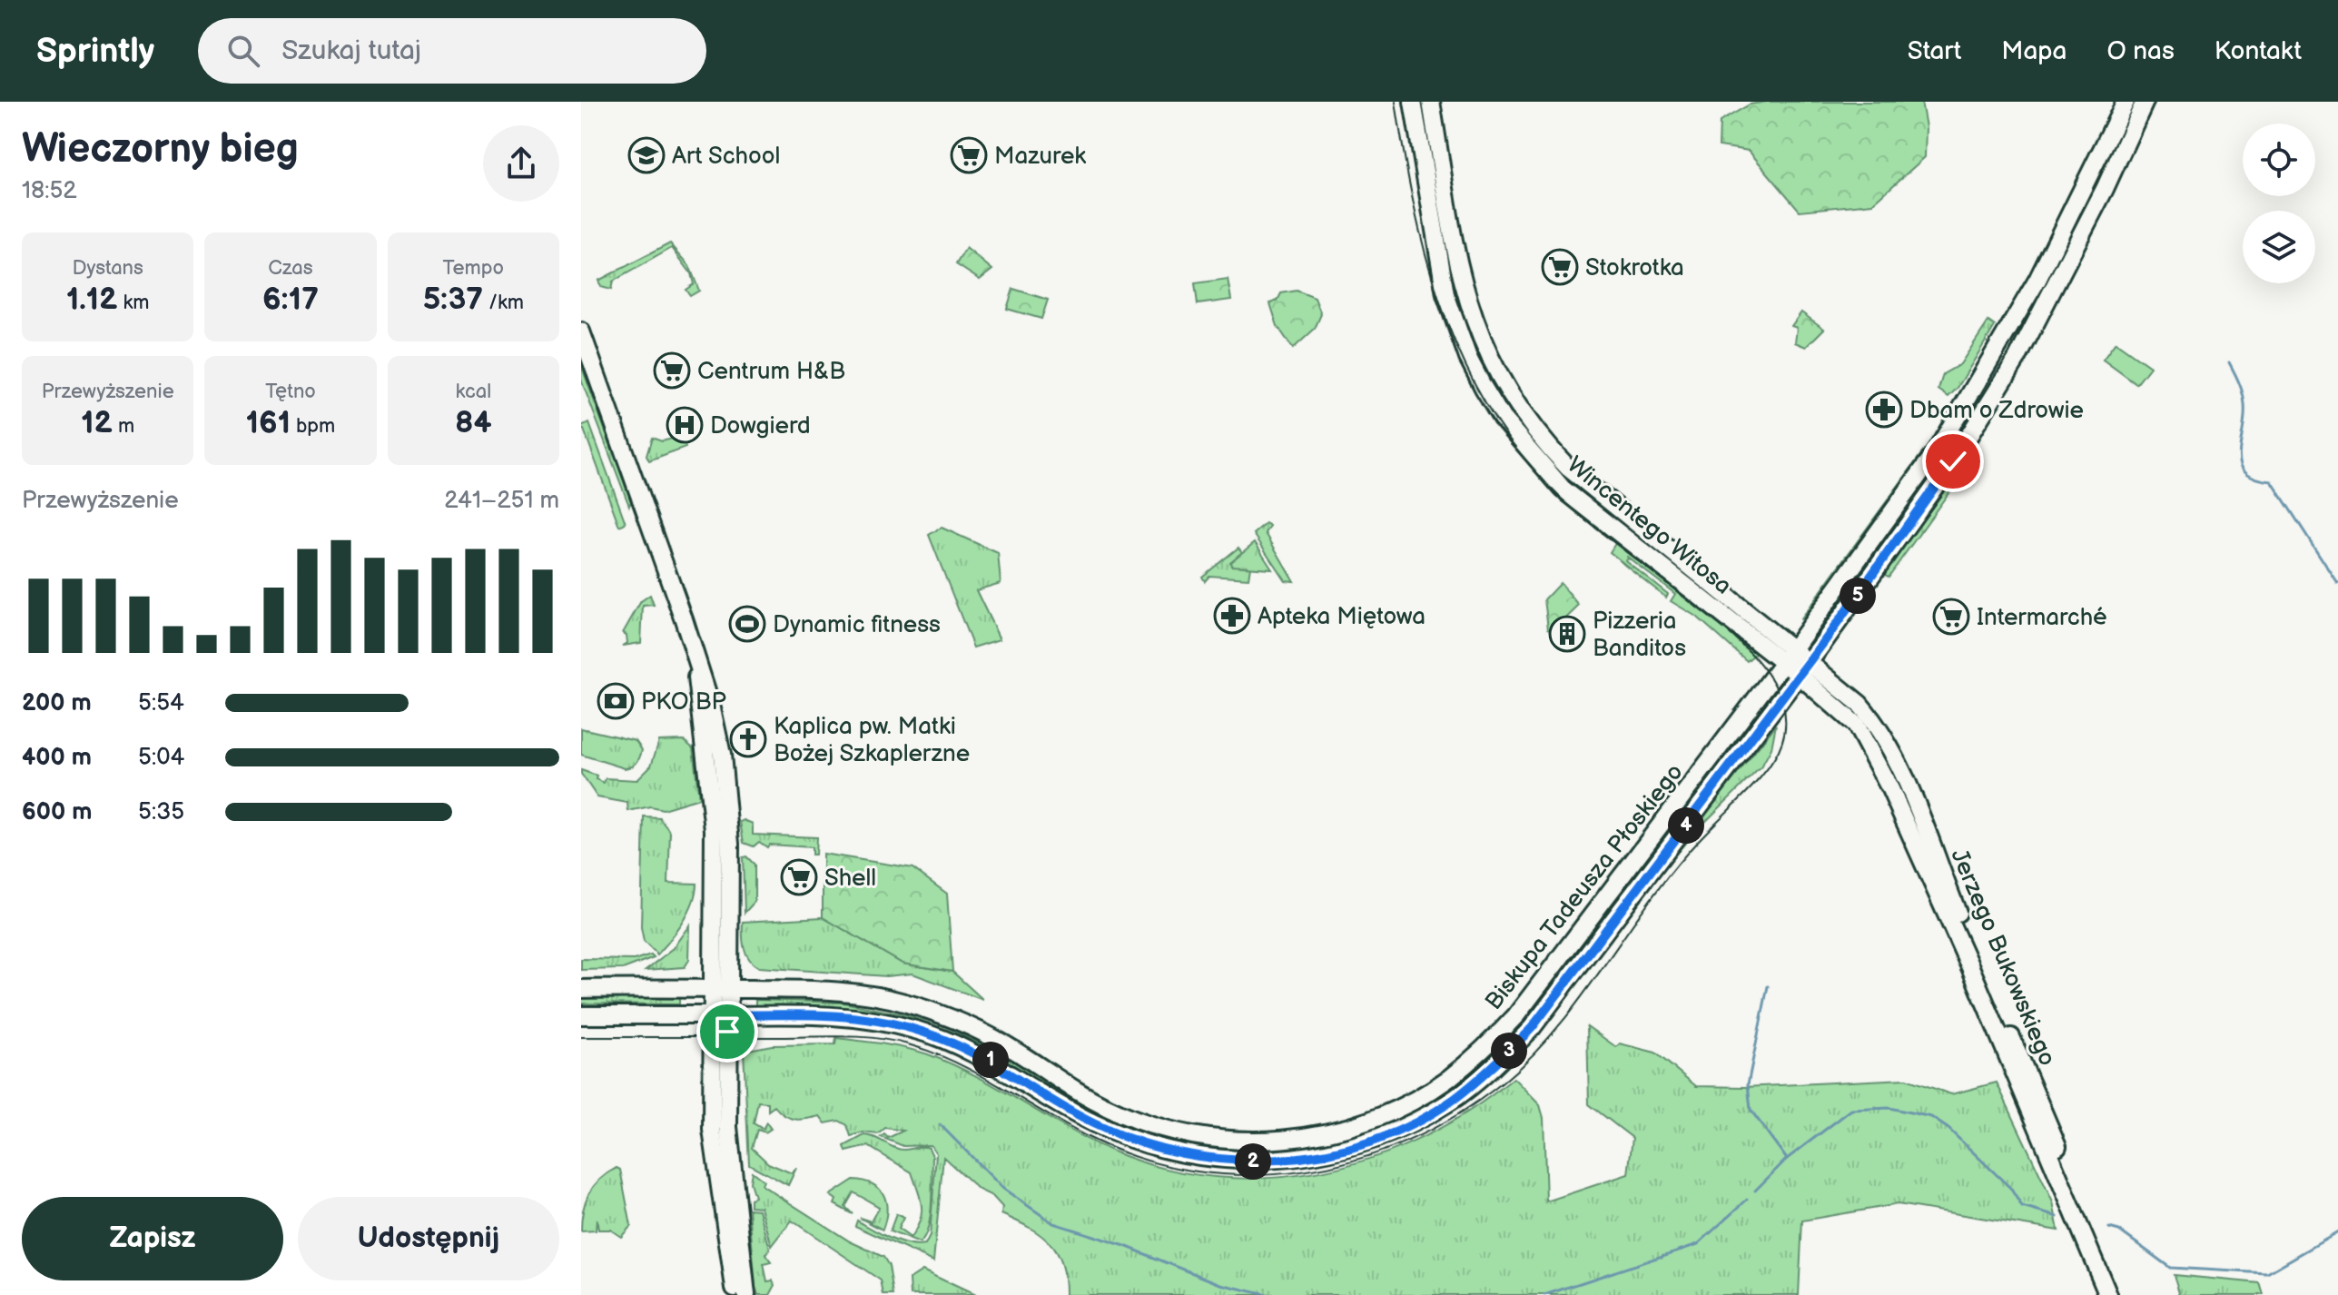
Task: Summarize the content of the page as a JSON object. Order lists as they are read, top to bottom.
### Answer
{
  "streets": {
    "main road": ["Wincentego Witosa", "Biskupa Tadeusza Płoskiego", "Jerzego Bukowskiego"]
  },
  "crossings": [
    ["Wincentego Witosa", "Biskupa Tadeusza Płoskiego"],
    ["Wincentego Witosa", "Jerzego Bukowskiego"],
    ["Biskupa Tadeusza Płoskiego", "Jerzego Bukowskiego"]
  ],
  "places": {
    "school or university": ["Art School"],
    "supermarket": [
      "Mazurek",
      "Stokrotka",
      "Centrum H&B",
      "Intermarché",
      "Shell"
    ],
    "pharmacy": ["Dbam o Zdrowie", "Apteka Miętowa"],
    "hospital": ["Dowgierd"],
    "sports": ["Dynamic fitness"],
    "building": ["Pizzeria Banditos"],
    "bank": ["PKO BP"],
    "church": ["Kaplica pw. Matki Bożej Szkaplerzne"]
  },
  "page": {
    "header": "Sprintly",
    "search": "Szukaj tutaj",
    "nav": [
      "Start",
      "Mapa",
      "O nas",
      "Kontakt"
    ],
    "heading": ["Wieczorny bieg", "18:52"],
    "stats": [
      ["Dystans", "1.12 km"],
      ["Czas", "6:17"],
      ["Tempo", "5:37 /km"],
      ["Przewyższenie", "12 m"],
      ["Tętno", "161 bpm"],
      ["kcal", "84"]
    ],
    "chart": ["Przewyższenie", "241–251 m"],
    "pins": [
      "5",
      "4",
      "3",
      "1",
      "2"
    ],
    "list": [
      {
        "name": "200 m",
        "note": "5:54"
      },
      {
        "name": "400 m",
        "note": "5:04"
      },
      {
        "name": "600 m",
        "note": "5:35"
      }
    ],
    "buttons": ["Zapisz", "Udostępnij"]
  }
}
